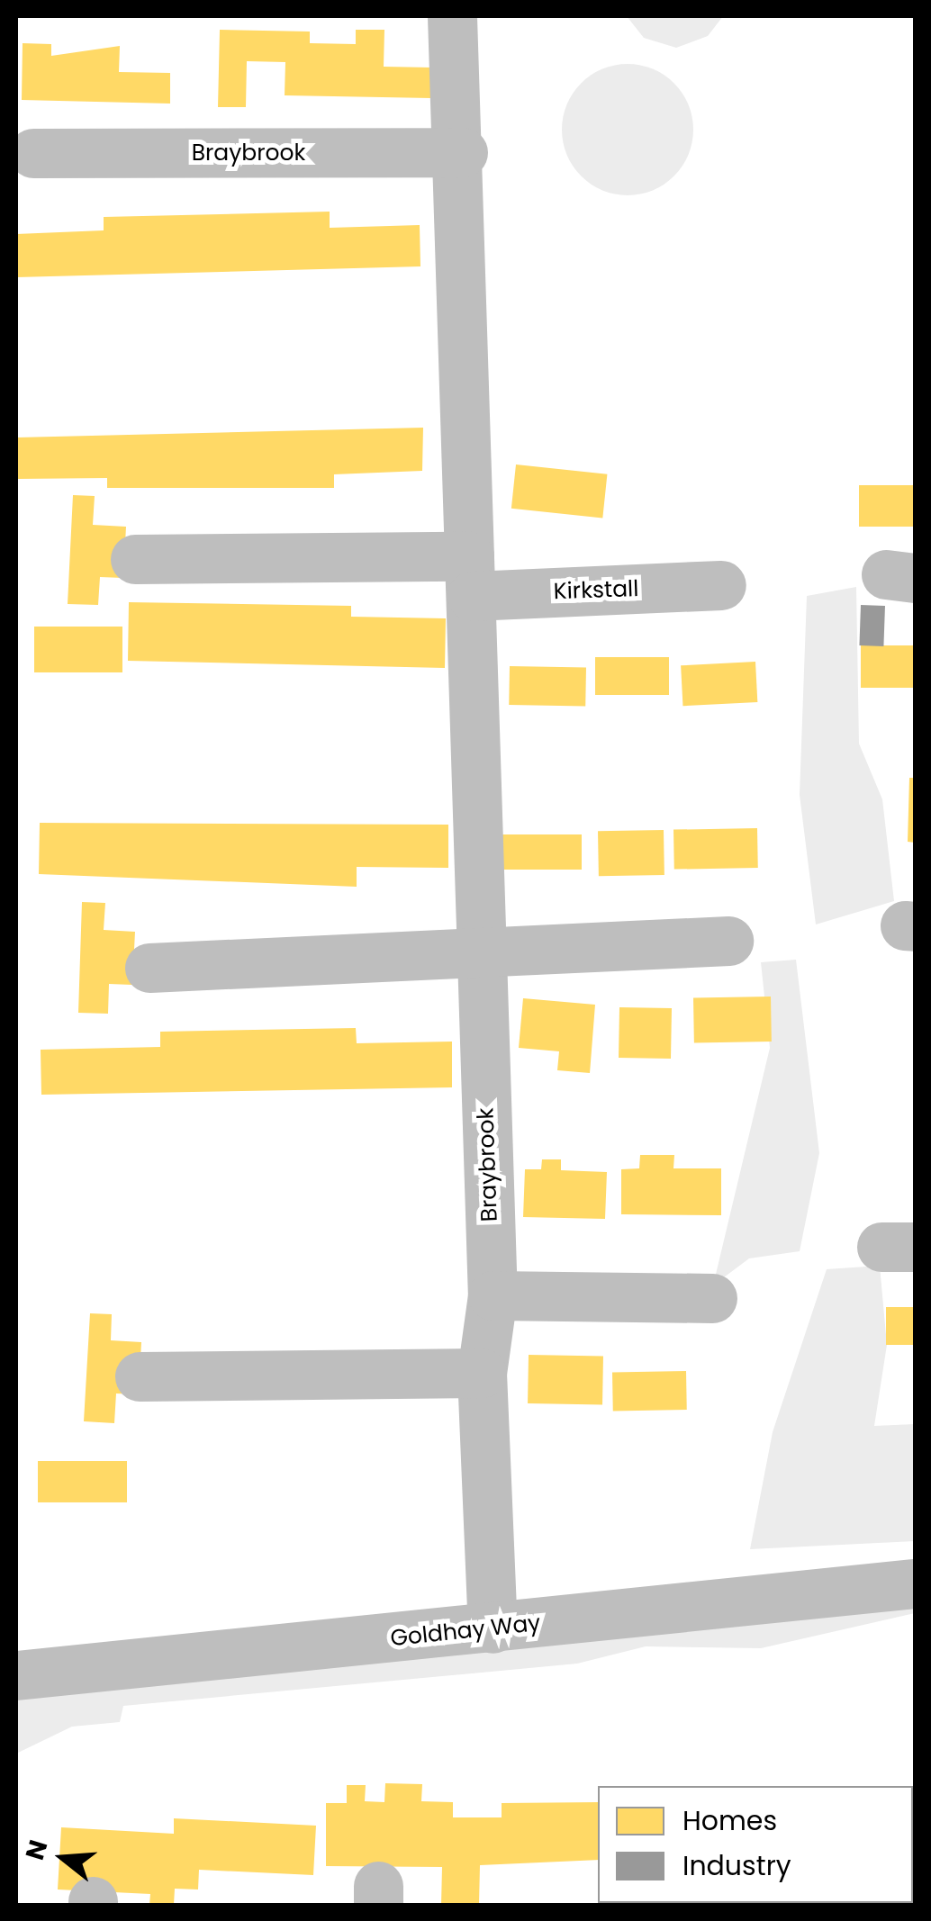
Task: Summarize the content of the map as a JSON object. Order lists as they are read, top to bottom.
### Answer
{
  "streets": {
    "street": ["Braybrook", "Kirkstall", "Goldhay Way"]
  },
  "crossings": [
    ["Braybrook", "Kirkstall"],
    ["Braybrook", "Goldhay Way"]
  ],
  "legend": ["Homes", "Industry"],
  "north": "left"
}
